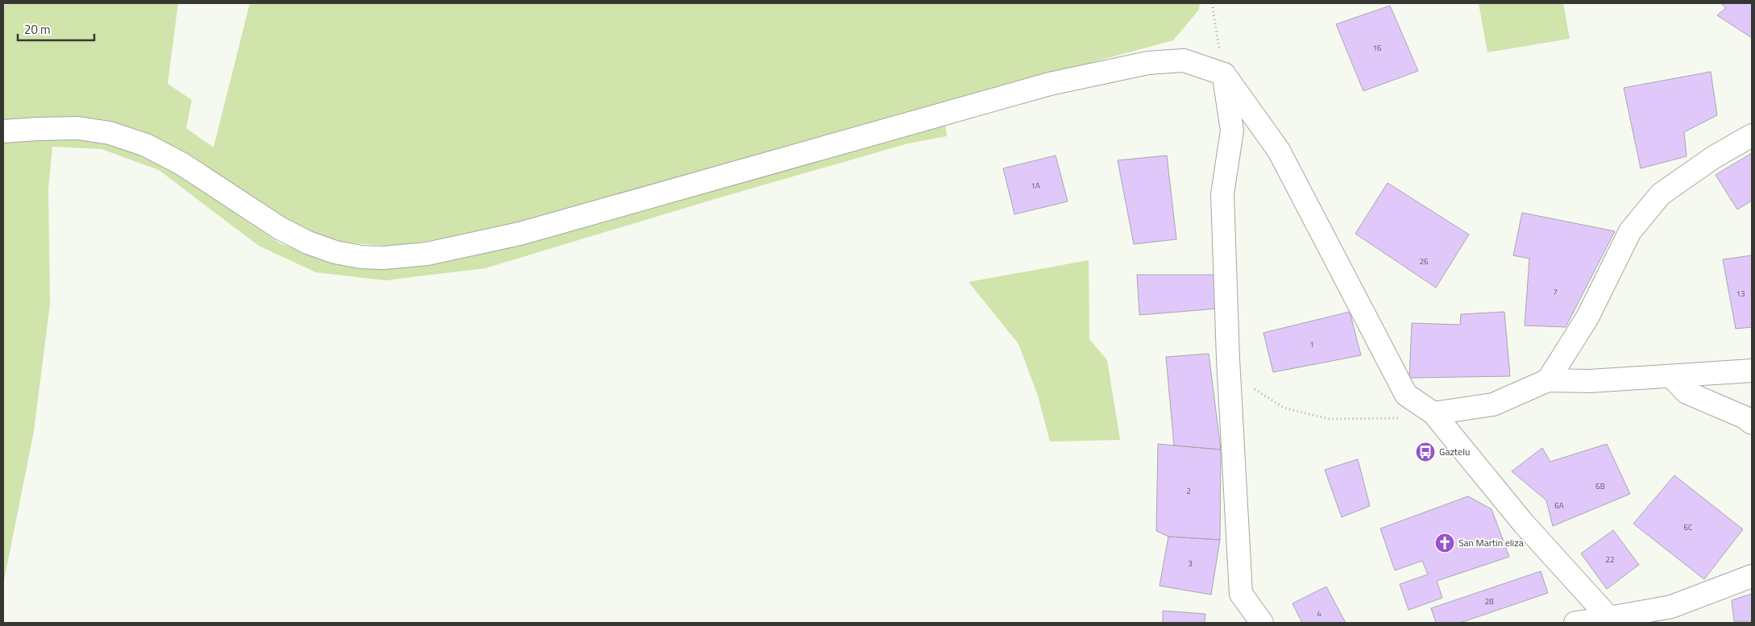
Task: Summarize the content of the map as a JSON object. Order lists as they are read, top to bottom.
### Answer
{
  "places": {
    "bus stop": ["Gaztelu"],
    "church": ["San Martin eliza"]
  },
  "house_numbers": [
    "16",
    "1A",
    "26",
    "7",
    "13",
    "1",
    "6B",
    "2",
    "6A",
    "6C",
    "22",
    "3",
    "28",
    "4"
  ],
  "scale_bar": "20 m"
}
